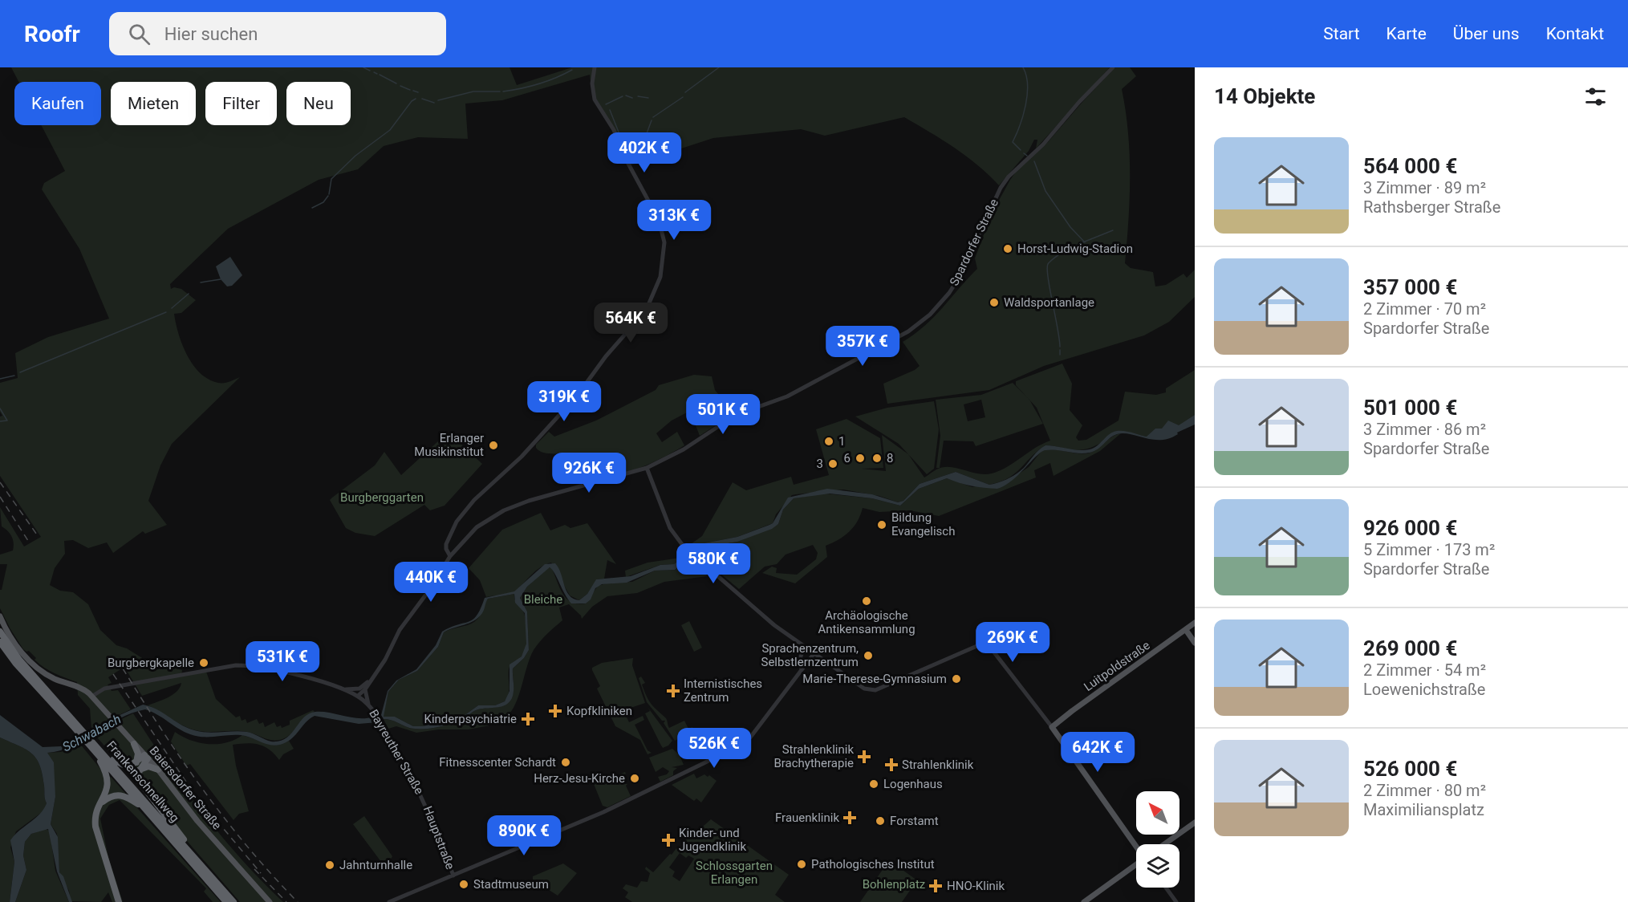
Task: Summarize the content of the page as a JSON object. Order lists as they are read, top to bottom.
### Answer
{
  "streets": {
    "highway": ["Frankenschnellweg"],
    "main road": ["Luitpoldstraße", "Baiersdorfer Straße"],
    "street": ["Spardorfer Straße", "Bayreuther Straße", "Hauptstraße"]
  },
  "crossings": [
    ["Bayreuther Straße", "Baiersdorfer Straße"],
    ["Bayreuther Straße", "Hauptstraße"]
  ],
  "water": ["Schwabach"],
  "parks": [
    "Burgberggarten",
    "Bleiche",
    "Schlossgarten Erlangen",
    "Bohlenplatz"
  ],
  "places": {
    "other": [
      "Horst-Ludwig-Stadion",
      "Waldsportanlage",
      "1",
      "Erlanger Musikinstitut",
      "6",
      "8",
      "3",
      "Bildung Evangelisch",
      "Archäologische Antikensammlung",
      "Sprachenzentrum, Selbstlernzentrum",
      "Burgbergkapelle",
      "Marie-Therese-Gymnasium",
      "Fitnesscenter Schardt",
      "Herz-Jesu-Kirche",
      "Logenhaus",
      "Forstamt",
      "Pathologisches Institut",
      "Jahnturnhalle",
      "Stadtmuseum"
    ],
    "health": [
      "Internistisches Zentrum",
      "Kopfkliniken",
      "Kinderpsychiatrie",
      "Strahlenklinik Brachytherapie",
      "Strahlenklinik",
      "Frauenklinik",
      "Kinder- und Jugendklinik",
      "HNO-Klinik"
    ]
  },
  "north": "top left",
  "page": {
    "header": "Roofr",
    "search": "Hier suchen",
    "nav": [
      "Start",
      "Karte",
      "Über uns",
      "Kontakt"
    ],
    "heading": "14 Objekte",
    "chip": [
      "Kaufen",
      "Mieten",
      "Filter",
      "Neu"
    ],
    "list": [
      {
        "name": "564 000 €",
        "note": "3 Zimmer · 89 m² · Rathsberger Straße"
      },
      {
        "name": "357 000 €",
        "note": "2 Zimmer · 70 m² · Spardorfer Straße"
      },
      {
        "name": "501 000 €",
        "note": "3 Zimmer · 86 m² · Spardorfer Straße"
      },
      {
        "name": "926 000 €",
        "note": "5 Zimmer · 173 m² · Spardorfer Straße"
      },
      {
        "name": "269 000 €",
        "note": "2 Zimmer · 54 m² · Loewenichstraße"
      },
      {
        "name": "526 000 €",
        "note": "2 Zimmer · 80 m² · Maximiliansplatz"
      }
    ],
    "price": [
      "402K €",
      "313K €",
      "564K €",
      "357K €",
      "319K €",
      "501K €",
      "926K €",
      "580K €",
      "440K €",
      "269K €",
      "531K €",
      "526K €",
      "642K €",
      "890K €"
    ]
  }
}
